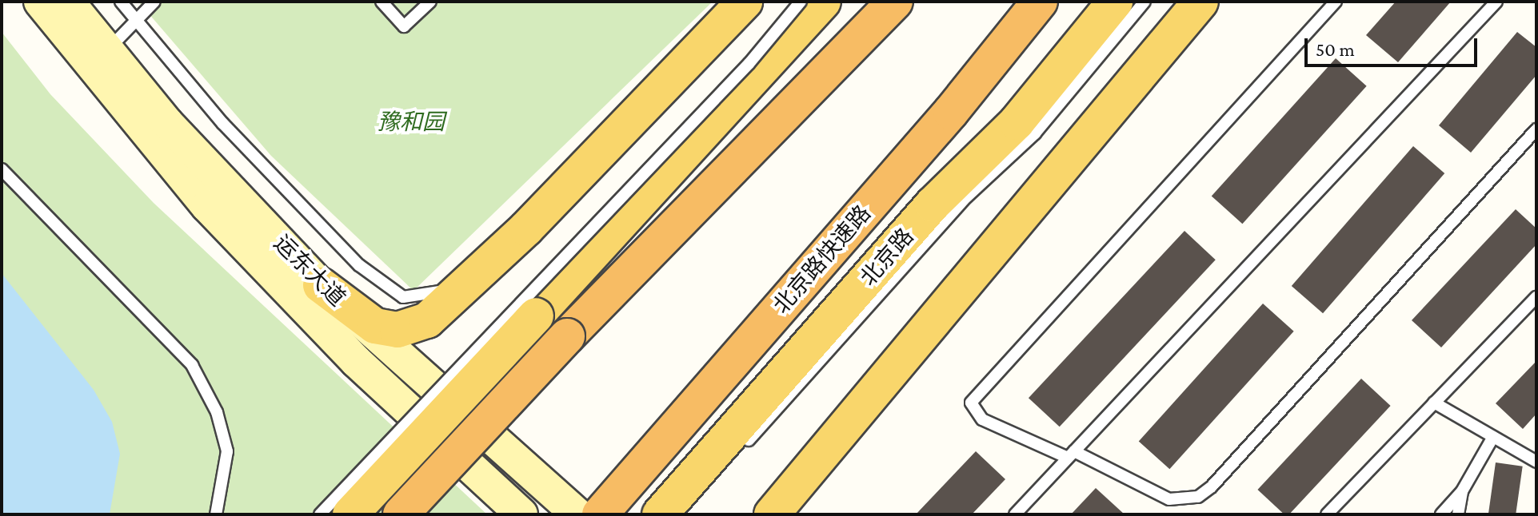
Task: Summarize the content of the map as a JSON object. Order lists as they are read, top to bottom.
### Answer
{
  "streets": {
    "highway": ["北京路快速路"],
    "main road": ["北京路", "运东大道"]
  },
  "parks": ["豫和园"],
  "scale_bar": "50 m"
}
